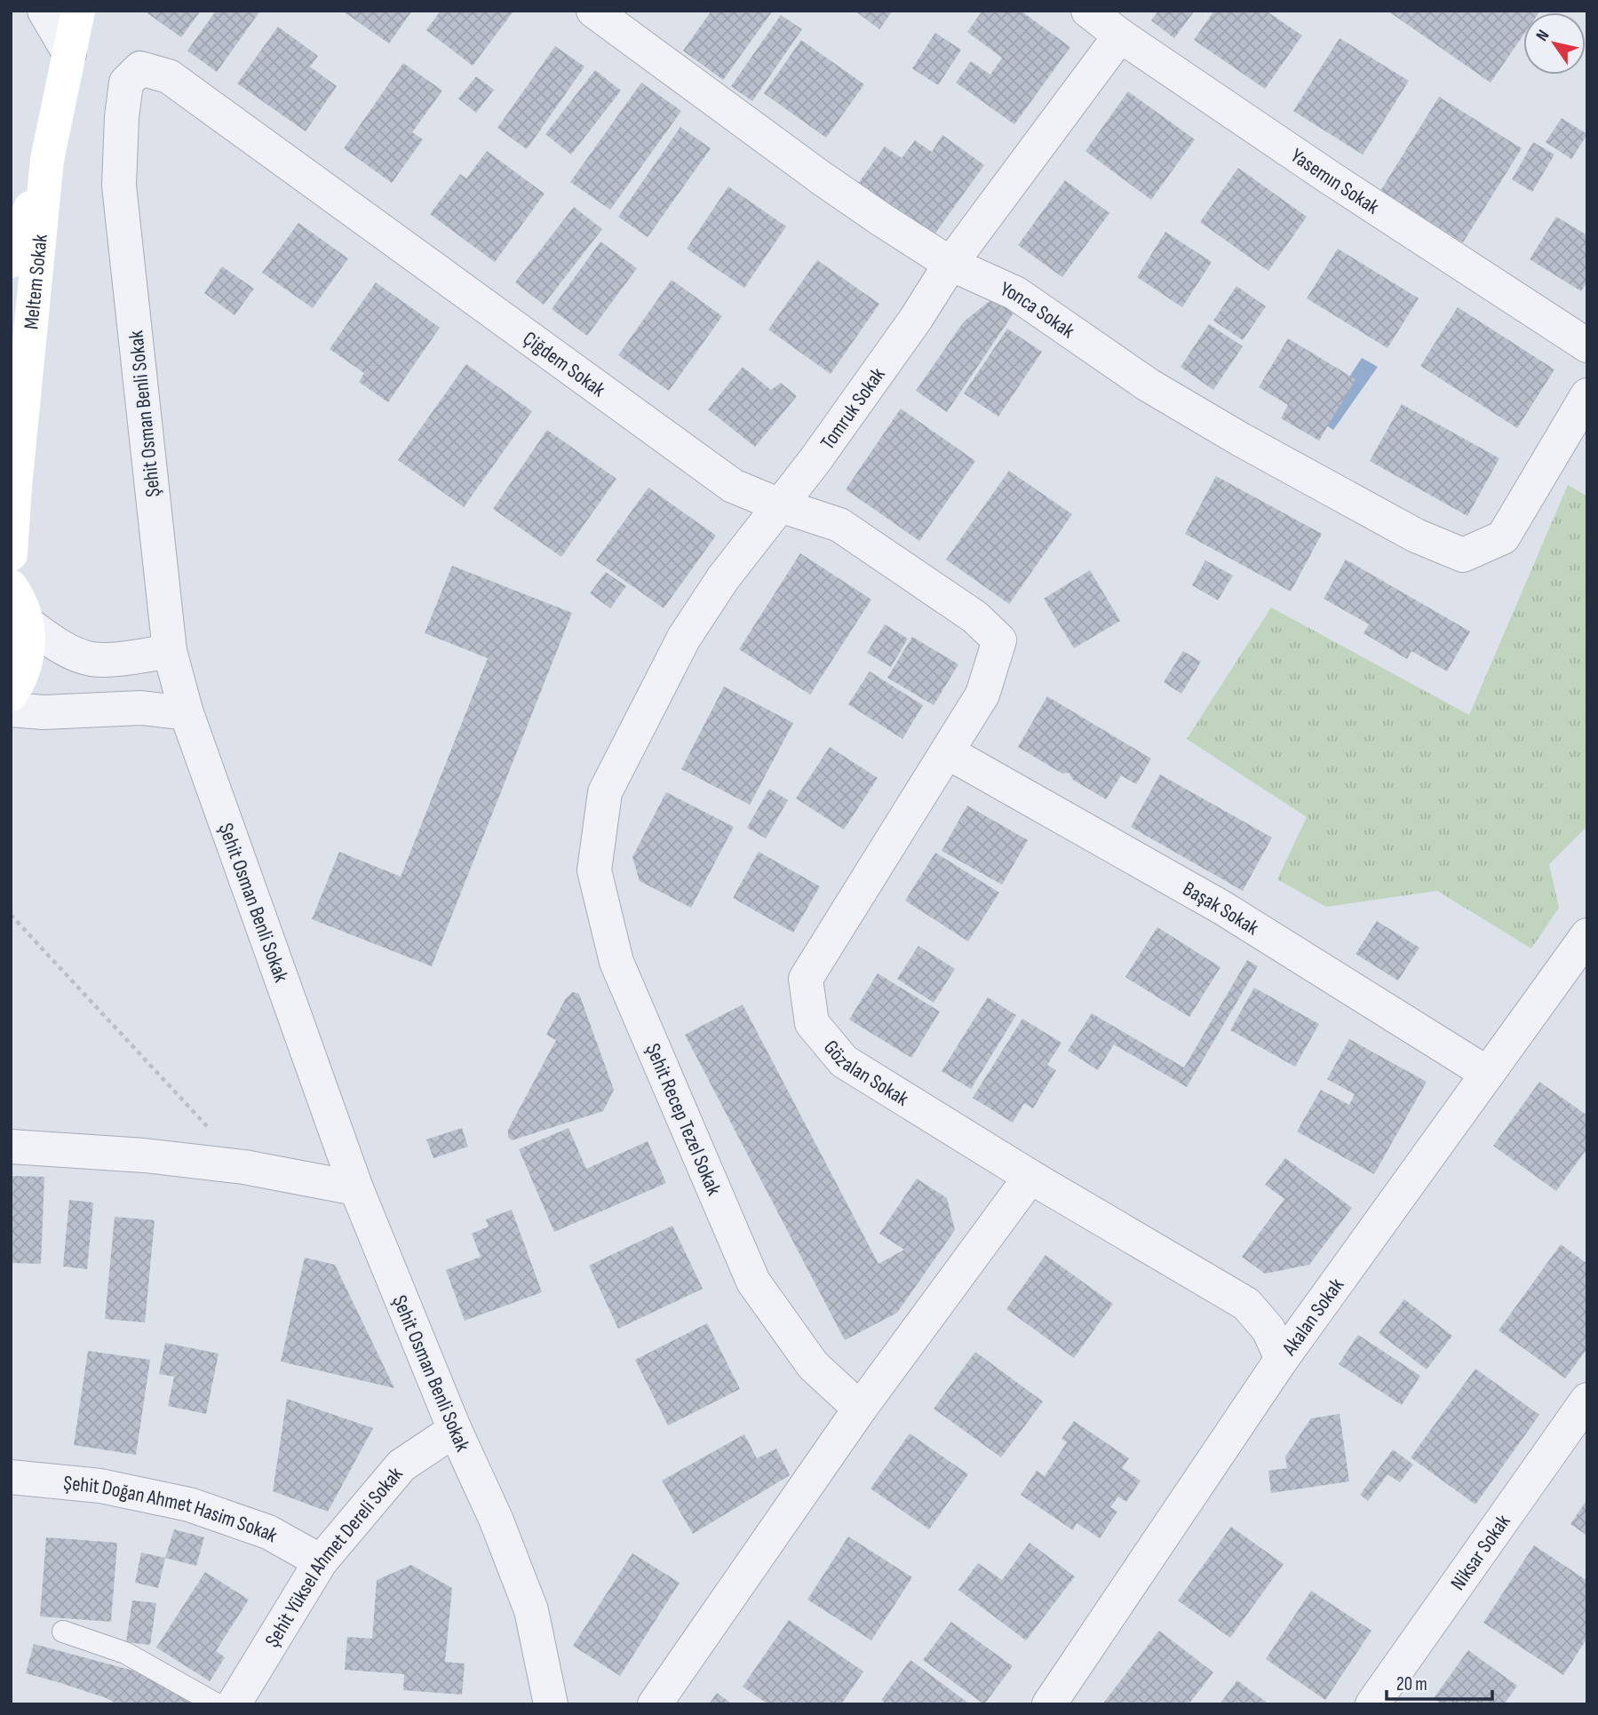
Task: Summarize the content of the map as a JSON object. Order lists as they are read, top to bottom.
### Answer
{
  "streets": {
    "main road": ["Meltem Sokak"],
    "street": [
      "Yasemın Sokak",
      "Yonca Sokak",
      "Çiğdem Sokak",
      "Tomruk Sokak",
      "Şehit Osman Benli Sokak",
      "Başak Sokak",
      "Gözalan Sokak",
      "Şehit Recep Tezel Sokak",
      "Akalan Sokak",
      "Şehit Doğan Ahmet Hasim Sokak",
      "Niksar Sokak",
      "Şehit Yüksel Ahmet Dereli Sokak"
    ]
  },
  "crossings": [
    ["Yasemın Sokak", "Tomruk Sokak"],
    ["Yonca Sokak", "Tomruk Sokak"],
    ["Çiğdem Sokak", "Tomruk Sokak"],
    ["Çiğdem Sokak", "Şehit Osman Benli Sokak"],
    ["Çiğdem Sokak", "Gözalan Sokak"],
    ["Tomruk Sokak", "Şehit Recep Tezel Sokak"],
    ["Şehit Osman Benli Sokak", "Şehit Yüksel Ahmet Dereli Sokak"],
    ["Başak Sokak", "Gözalan Sokak"],
    ["Başak Sokak", "Akalan Sokak"],
    ["Gözalan Sokak", "Akalan Sokak"],
    ["Şehit Doğan Ahmet Hasim Sokak", "Şehit Yüksel Ahmet Dereli Sokak"]
  ],
  "scale_bar": "20 m",
  "north": "top left"
}
